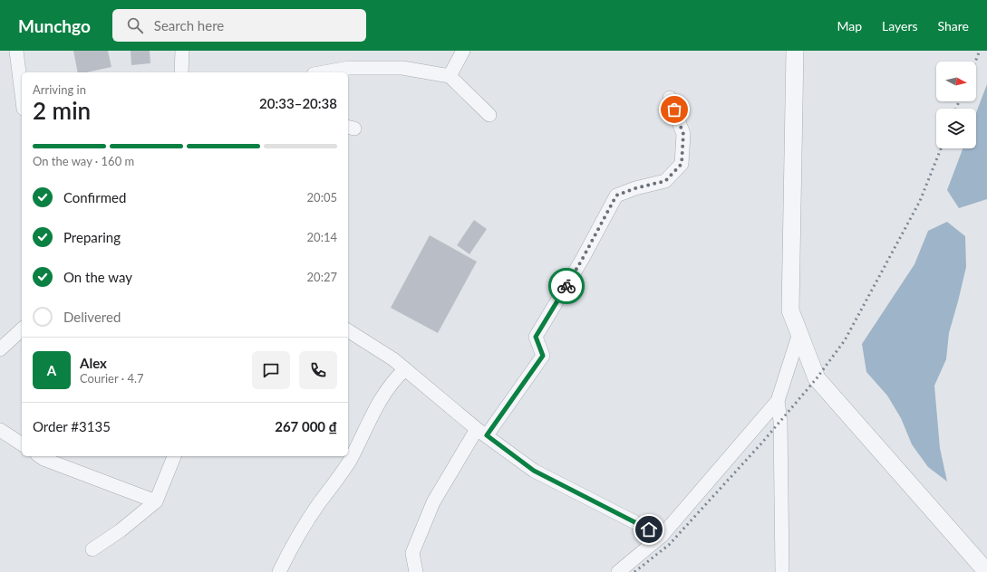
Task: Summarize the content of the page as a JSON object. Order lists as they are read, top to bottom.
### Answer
{
  "north": "right",
  "page": {
    "header": "Munchgo",
    "search": "Search here",
    "nav": ["Map", "Layers", "Share"],
    "heading": ["2 min", "Arriving in", "20:33–20:38"],
    "panel": [
      "Alex",
      "Courier · 4.7",
      "Order #3135",
      "267 000 ₫"
    ],
    "bar": "On the way · 160 m",
    "list": [
      ["Confirmed", "20:05"],
      ["Preparing", "20:14"],
      ["On the way", "20:27"],
      "Delivered"
    ],
    "round": "A"
  }
}
